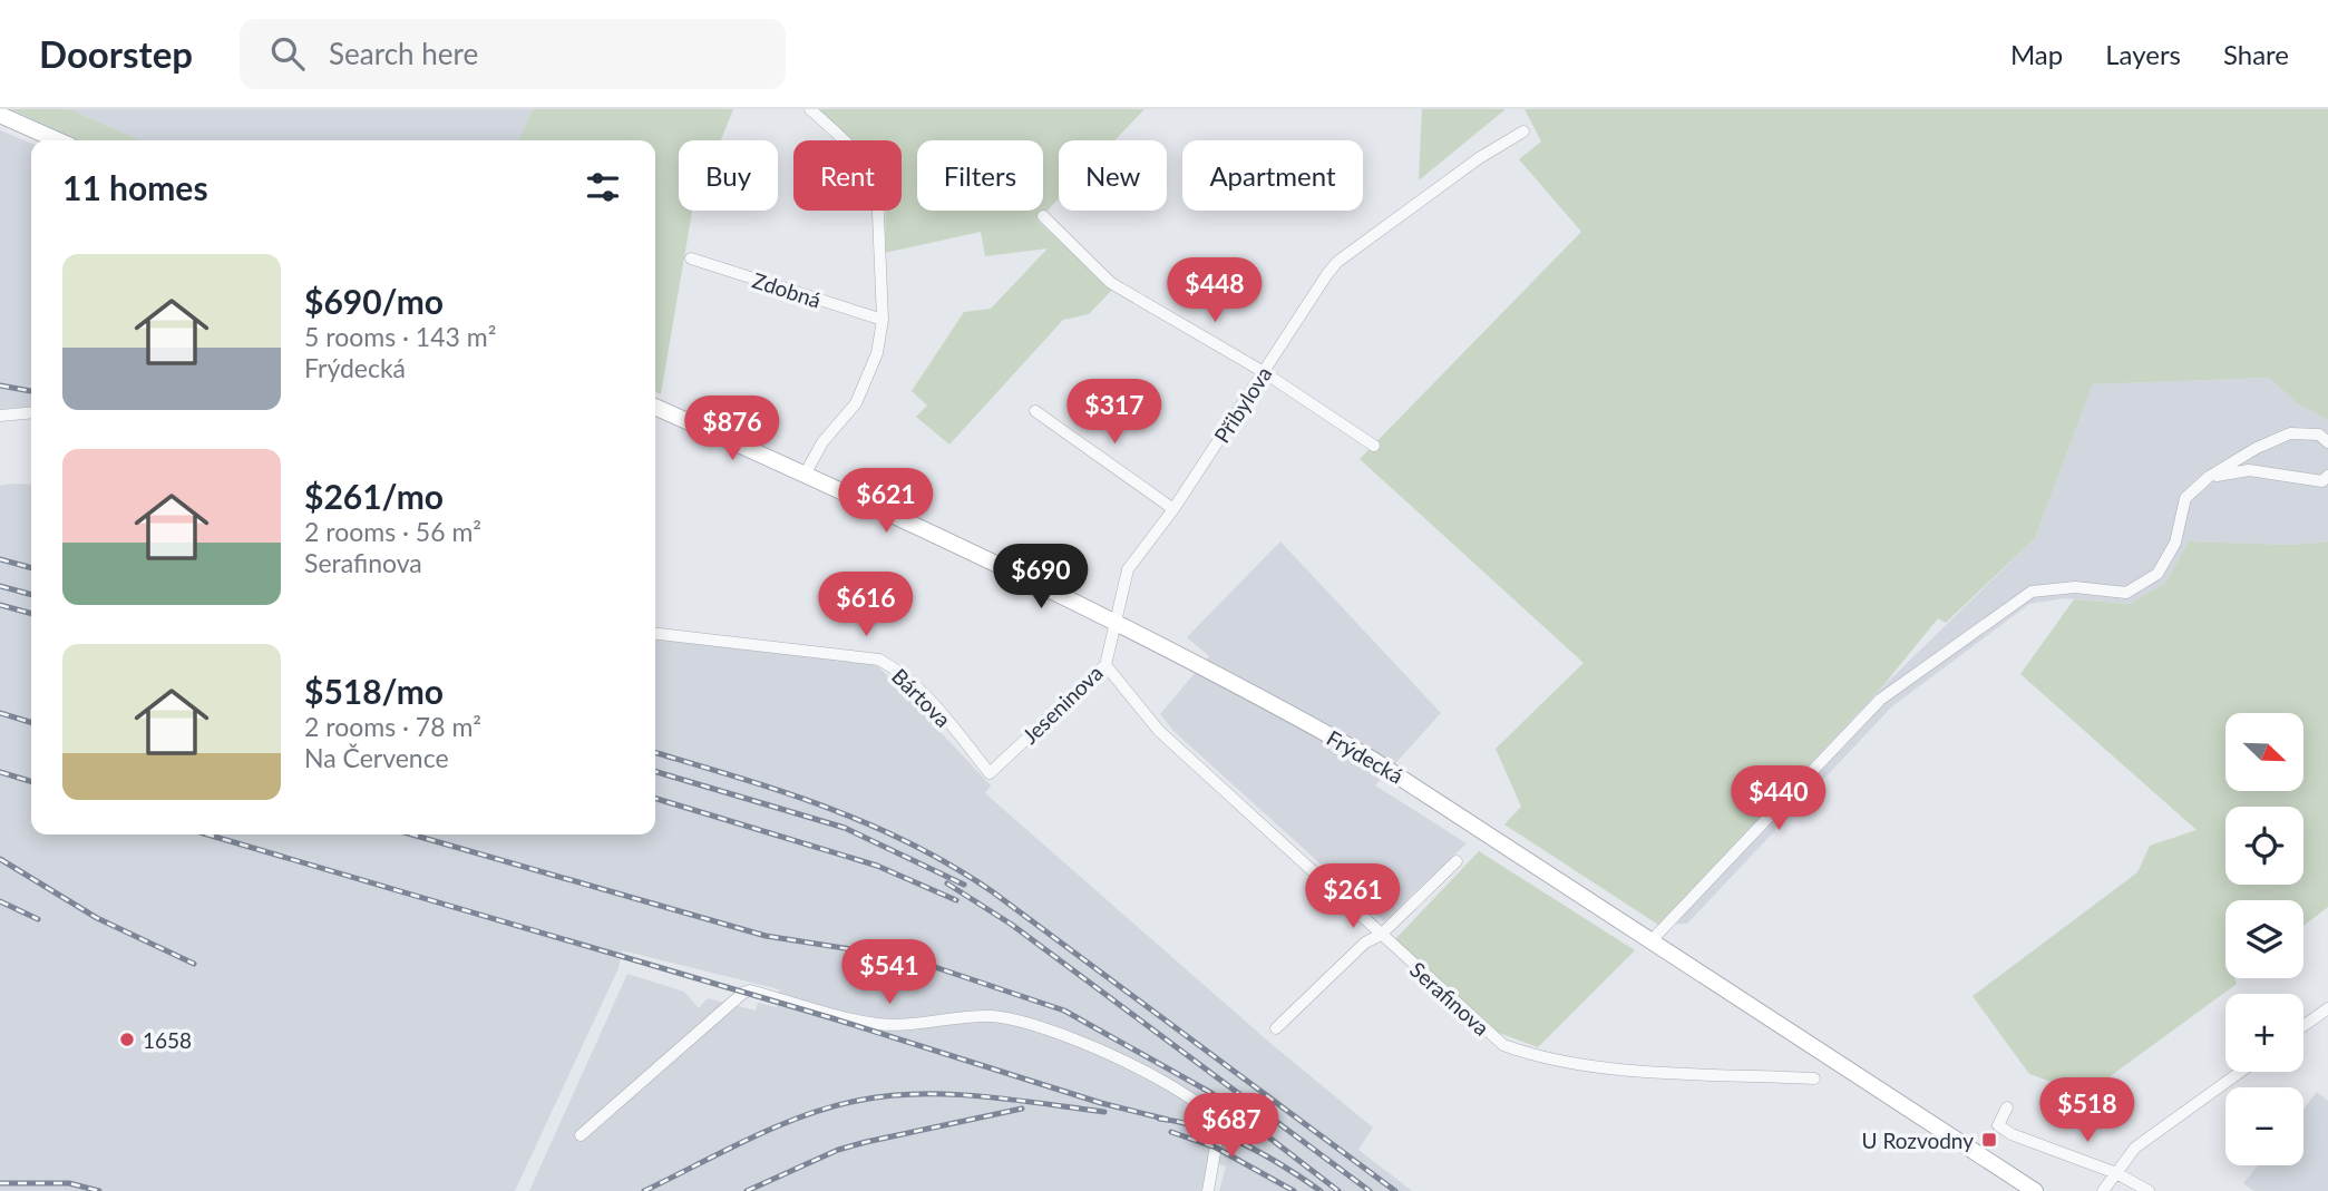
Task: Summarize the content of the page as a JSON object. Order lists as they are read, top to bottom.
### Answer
{
  "streets": {
    "main road": ["Frýdecká"],
    "street": [
      "Zdobná",
      "Přibylova",
      "Bártova",
      "Jeseninova",
      "Serafinova"
    ]
  },
  "crossings": [
    ["Přibylova", "Jeseninova"],
    ["Přibylova", "Frýdecká"],
    ["Bártova", "Jeseninova"],
    ["Jeseninova", "Frýdecká"],
    ["Jeseninova", "Serafinova"]
  ],
  "places": {
    "other": ["1658"],
    "transit": ["U Rozvodny"]
  },
  "north": "bottom right",
  "page": {
    "header": "Doorstep",
    "search": "Search here",
    "nav": ["Map", "Layers", "Share"],
    "chip": [
      "Buy",
      "Rent",
      "Filters",
      "New",
      "Apartment"
    ],
    "heading": "11 homes",
    "list": [
      {
        "name": "$690/mo",
        "note": "5 rooms · 143 m² · Frýdecká"
      },
      {
        "name": "$261/mo",
        "note": "2 rooms · 56 m² · Serafinova"
      },
      {
        "name": "$518/mo",
        "note": "2 rooms · 78 m² · Na Července"
      }
    ],
    "price": [
      "$448",
      "$317",
      "$876",
      "$621",
      "$690",
      "$616",
      "$440",
      "$261",
      "$541",
      "$518",
      "$687"
    ],
    "map_buttons": ["+", "−"]
  }
}
